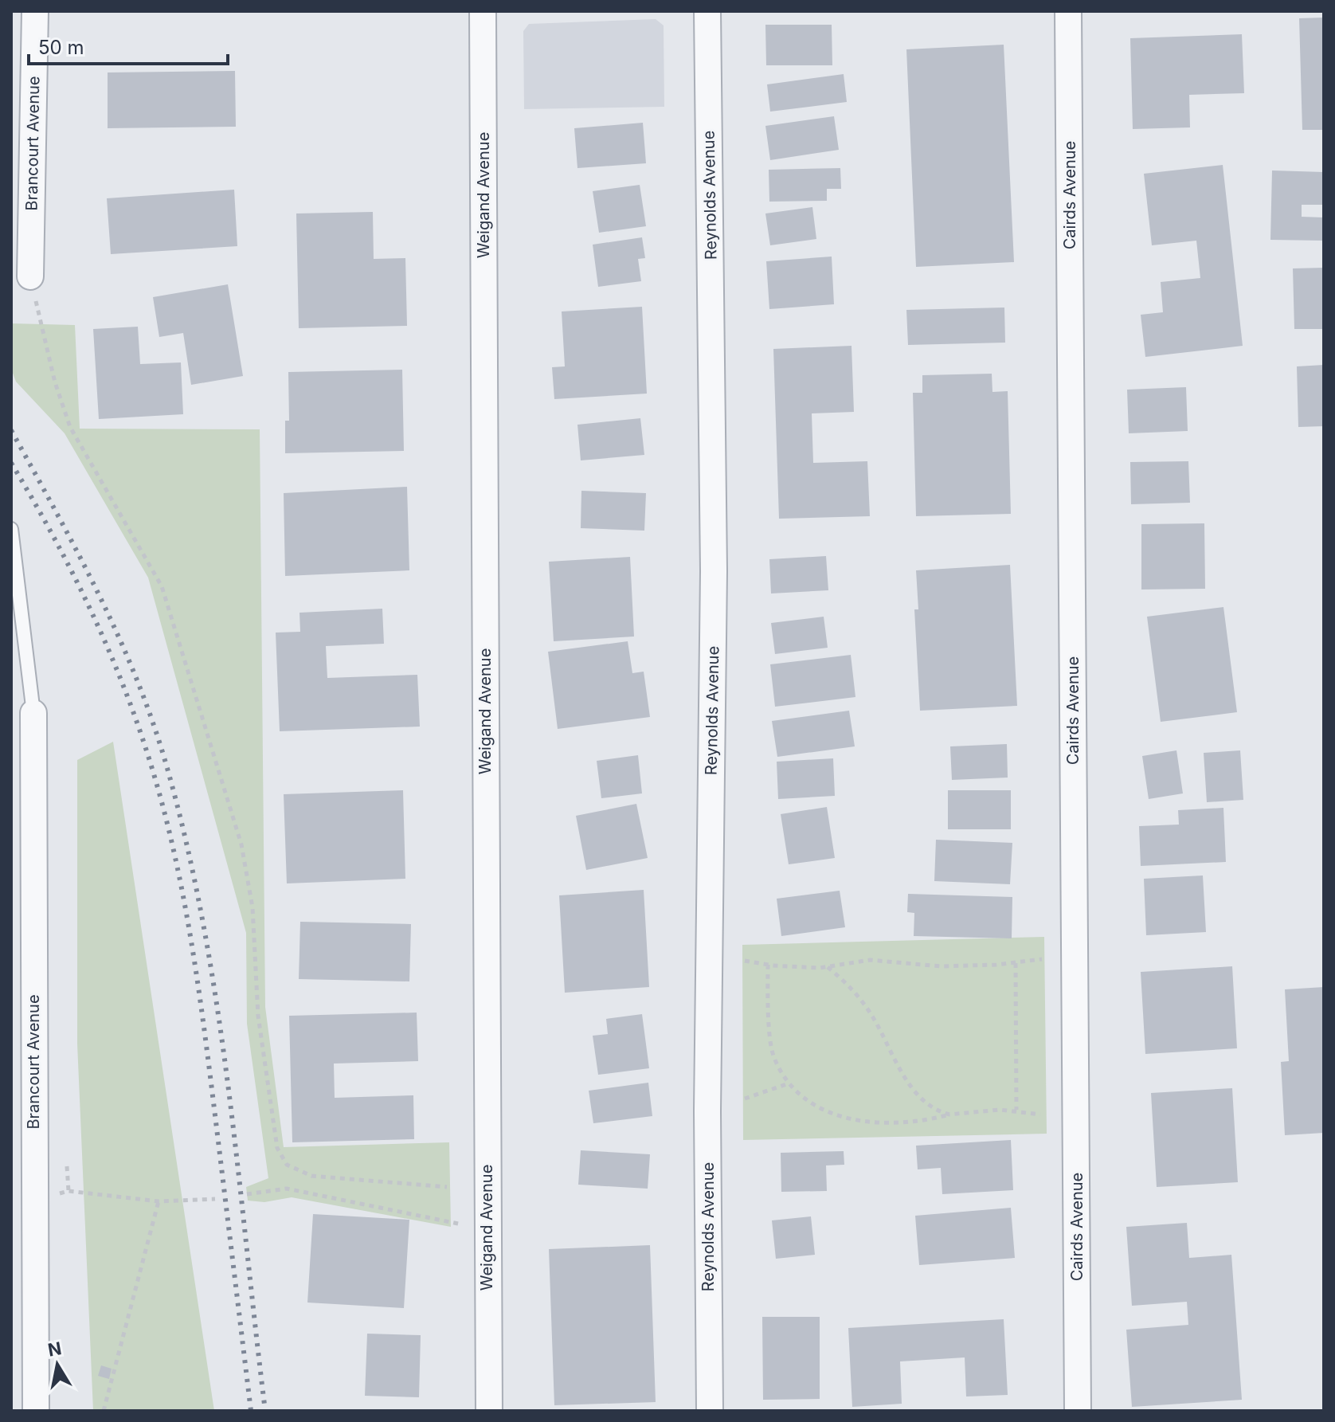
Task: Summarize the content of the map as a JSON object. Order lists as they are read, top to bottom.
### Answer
{
  "streets": {
    "street": [
      "Brancourt Avenue",
      "Weigand Avenue",
      "Reynolds Avenue",
      "Cairds Avenue"
    ]
  },
  "scale_bar": "50 m",
  "north": "top"
}
